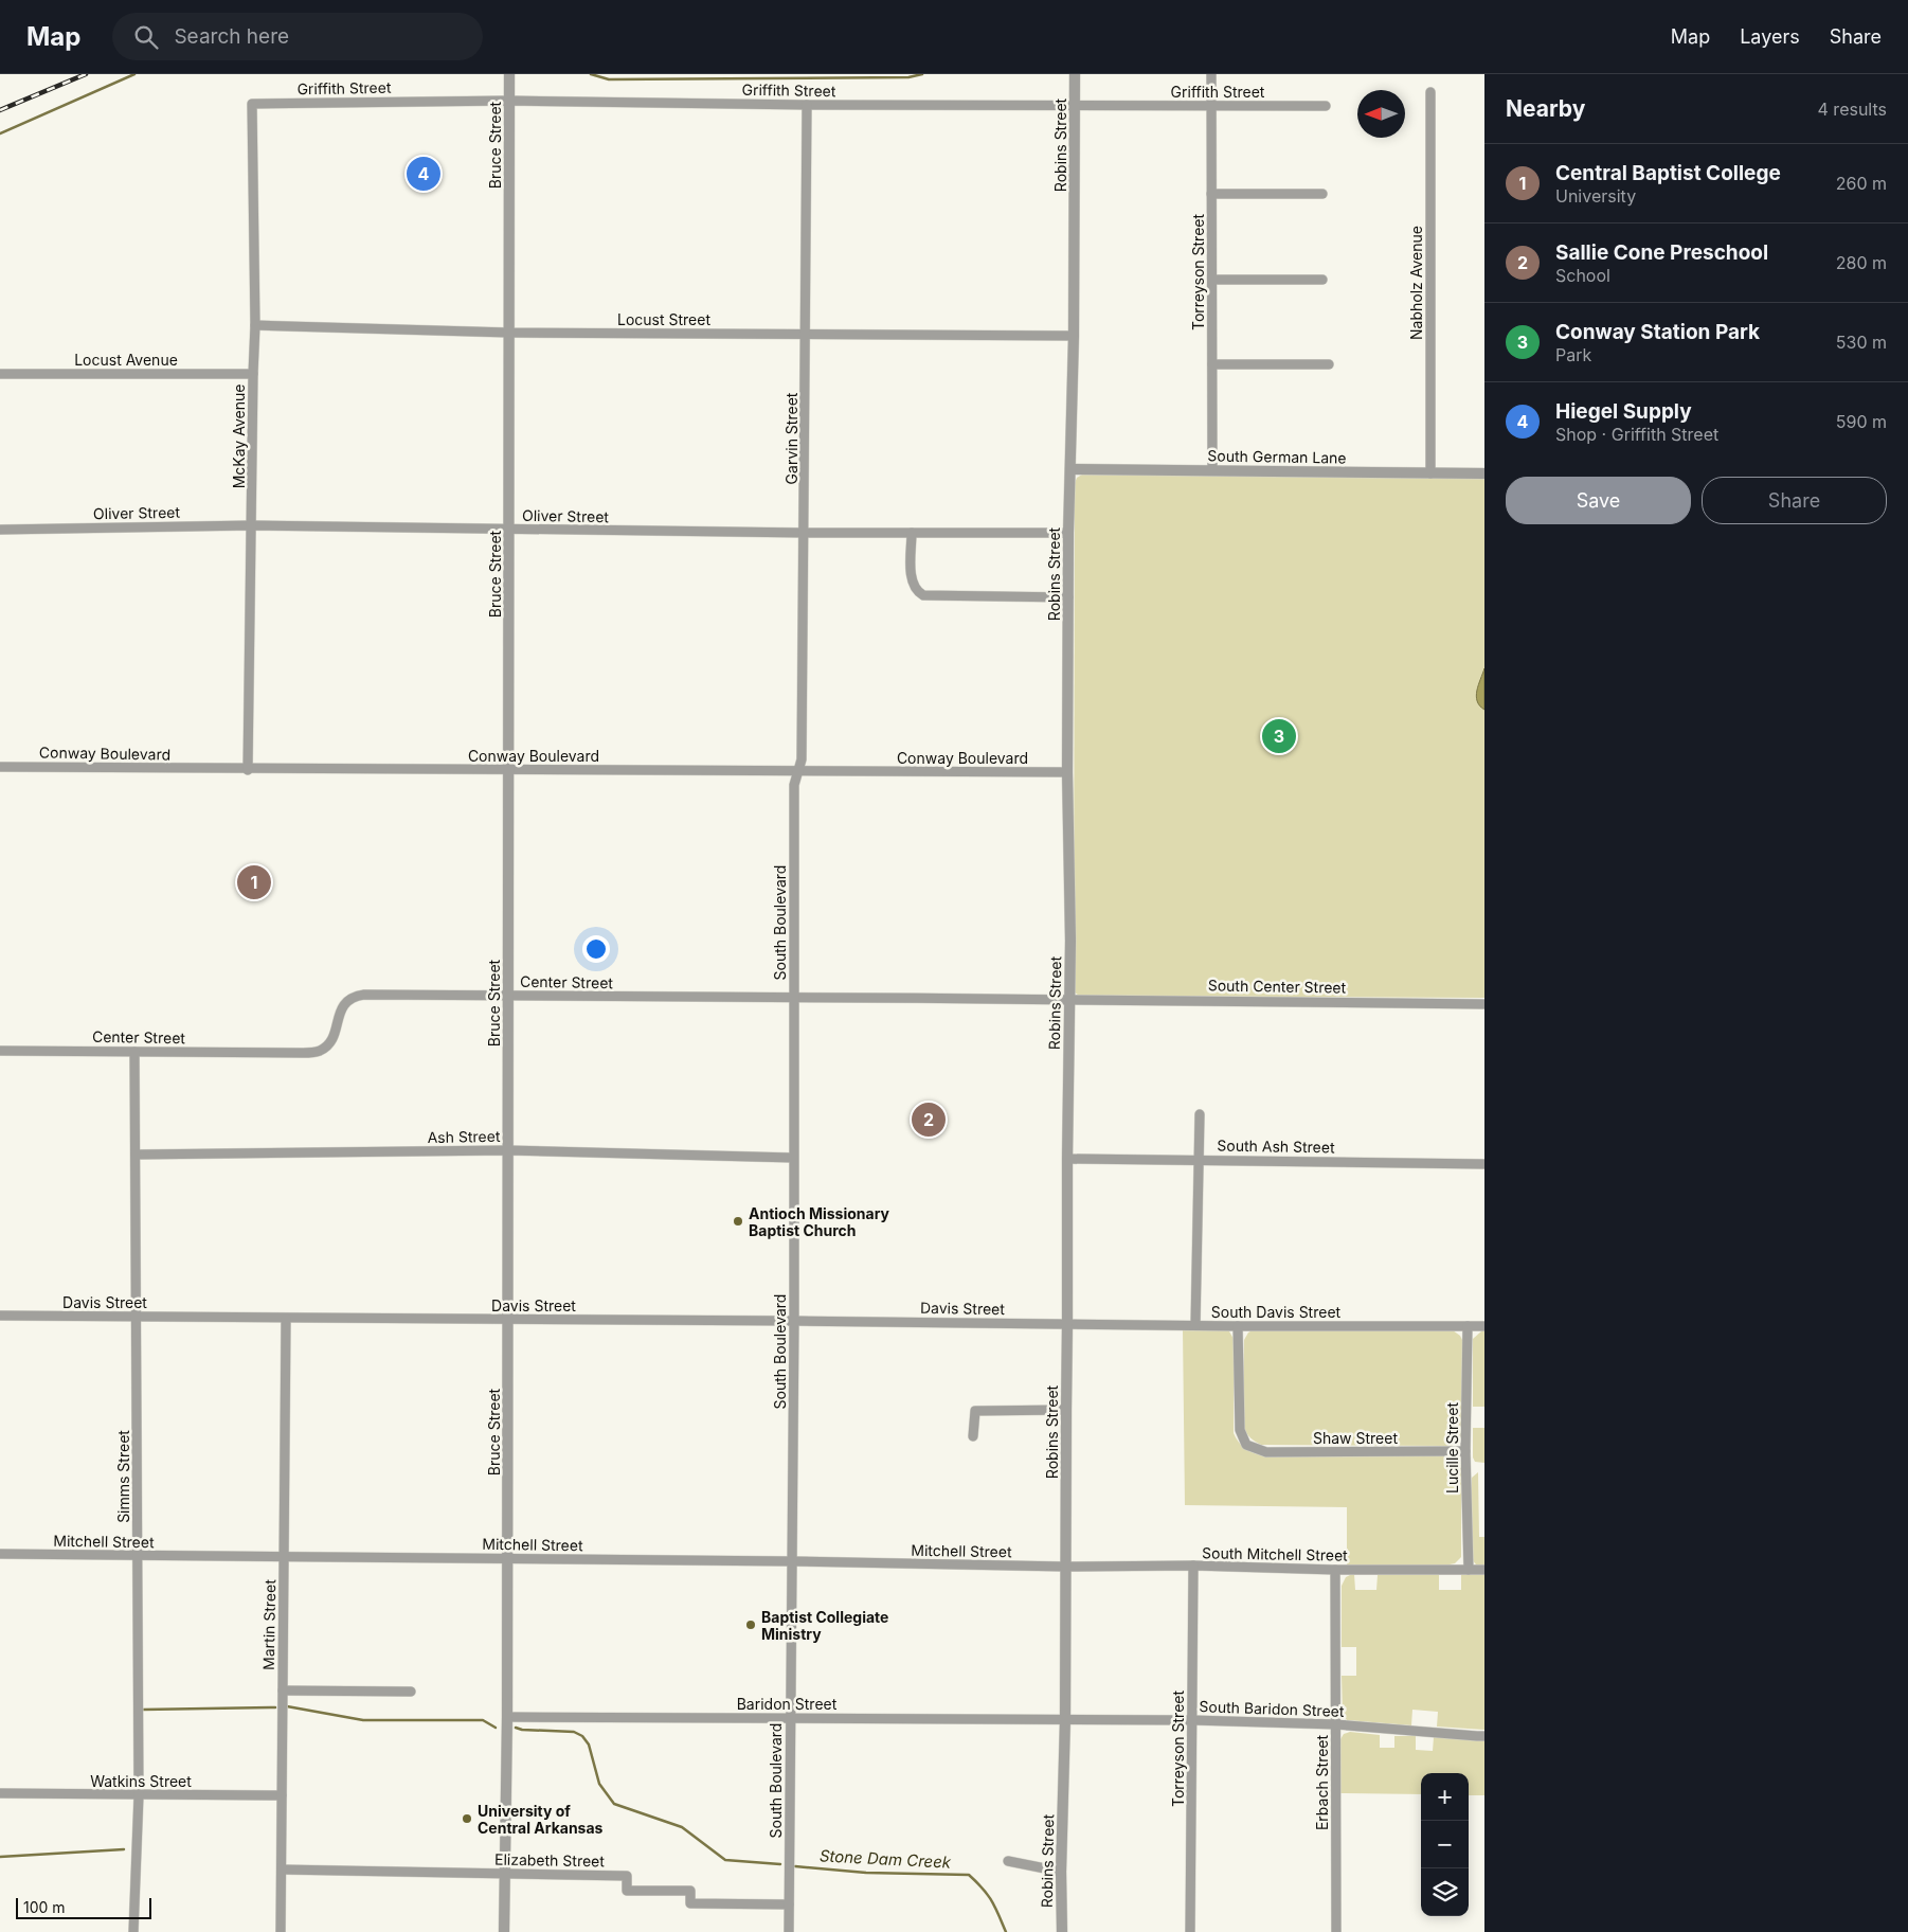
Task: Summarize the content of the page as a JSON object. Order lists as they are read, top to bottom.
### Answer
{
  "streets": {
    "street": [
      "Griffith Street",
      "Bruce Street",
      "Robins Street",
      "Torreyson Street",
      "Nabholz Avenue",
      "Locust Street",
      "Locust Avenue",
      "McKay Avenue",
      "Garvin Street",
      "South German Lane",
      "Oliver Street",
      "Conway Boulevard",
      "South Boulevard",
      "Center Street",
      "South Center Street",
      "Ash Street",
      "South Ash Street",
      "Davis Street",
      "South Davis Street",
      "Shaw Street",
      "Lucille Street",
      "Simms Street",
      "Mitchell Street",
      "South Mitchell Street",
      "Martin Street",
      "Baridon Street",
      "South Baridon Street",
      "Watkins Street",
      "Erbach Street",
      "Elizabeth Street"
    ]
  },
  "crossings": [
    ["Griffith Street", "Bruce Street"],
    ["Griffith Street", "Robins Street"],
    ["Griffith Street", "Torreyson Street"],
    ["Griffith Street", "McKay Avenue"],
    ["Griffith Street", "Garvin Street"],
    ["Bruce Street", "Locust Street"],
    ["Bruce Street", "Oliver Street"],
    ["Bruce Street", "Conway Boulevard"],
    ["Bruce Street", "Center Street"],
    ["Bruce Street", "Ash Street"],
    ["Bruce Street", "Davis Street"],
    ["Bruce Street", "Mitchell Street"],
    ["Bruce Street", "Baridon Street"],
    ["Bruce Street", "Elizabeth Street"],
    ["Robins Street", "Locust Street"],
    ["Robins Street", "South German Lane"],
    ["Robins Street", "Oliver Street"],
    ["Robins Street", "Conway Boulevard"],
    ["Robins Street", "Center Street"],
    ["Robins Street", "South Center Street"],
    ["Robins Street", "South Ash Street"],
    ["Robins Street", "Davis Street"],
    ["Robins Street", "South Davis Street"],
    ["Robins Street", "Mitchell Street"],
    ["Robins Street", "South Mitchell Street"],
    ["Robins Street", "Baridon Street"],
    ["Robins Street", "South Baridon Street"],
    ["Torreyson Street", "South German Lane"],
    ["Torreyson Street", "South Mitchell Street"],
    ["Torreyson Street", "South Baridon Street"],
    ["Nabholz Avenue", "South German Lane"],
    ["Locust Street", "McKay Avenue"],
    ["Locust Street", "Garvin Street"],
    ["Locust Avenue", "McKay Avenue"],
    ["McKay Avenue", "Oliver Street"],
    ["McKay Avenue", "Conway Boulevard"],
    ["Garvin Street", "Oliver Street"],
    ["Garvin Street", "Conway Boulevard"],
    ["Garvin Street", "South Boulevard"],
    ["Conway Boulevard", "South Boulevard"],
    ["South Boulevard", "Center Street"],
    ["South Boulevard", "Ash Street"],
    ["South Boulevard", "Davis Street"],
    ["South Boulevard", "Mitchell Street"],
    ["South Boulevard", "Baridon Street"],
    ["South Boulevard", "Elizabeth Street"],
    ["Center Street", "South Center Street"],
    ["Center Street", "Simms Street"],
    ["Ash Street", "Simms Street"],
    ["Davis Street", "South Davis Street"],
    ["Davis Street", "Simms Street"],
    ["Davis Street", "Martin Street"],
    ["South Davis Street", "Shaw Street"],
    ["South Davis Street", "Lucille Street"],
    ["Shaw Street", "Lucille Street"],
    ["Lucille Street", "South Mitchell Street"],
    ["Simms Street", "Mitchell Street"],
    ["Simms Street", "Watkins Street"],
    ["Mitchell Street", "South Mitchell Street"],
    ["Mitchell Street", "Martin Street"],
    ["South Mitchell Street", "Erbach Street"],
    ["Martin Street", "Watkins Street"],
    ["Martin Street", "Elizabeth Street"],
    ["Baridon Street", "South Baridon Street"],
    ["South Baridon Street", "Erbach Street"]
  ],
  "water": ["Stone Dam Creek"],
  "places": ["Antioch Missionary Baptist Church", "Baptist Collegiate Ministry", "University of Central Arkansas"],
  "scale_bar": "100 m",
  "north": "left",
  "page": {
    "header": "Map",
    "search": "Search here",
    "nav": ["Map", "Layers", "Share"],
    "heading": ["Nearby", "4 results"],
    "list": [
      {
        "mark": "1",
        "name": "Central Baptist College",
        "note": "University",
        "value": "260 m"
      },
      {
        "mark": "2",
        "name": "Sallie Cone Preschool",
        "note": "School",
        "value": "280 m"
      },
      {
        "mark": "3",
        "name": "Conway Station Park",
        "note": "Park",
        "value": "530 m"
      },
      {
        "mark": "4",
        "name": "Hiegel Supply",
        "note": "Shop · Griffith Street",
        "value": "590 m"
      }
    ],
    "pins": [
      "4",
      "3",
      "1",
      "2"
    ],
    "buttons": ["Save", "Share"],
    "map_buttons": ["+", "−"],
    "scale": "100 m"
  }
}
